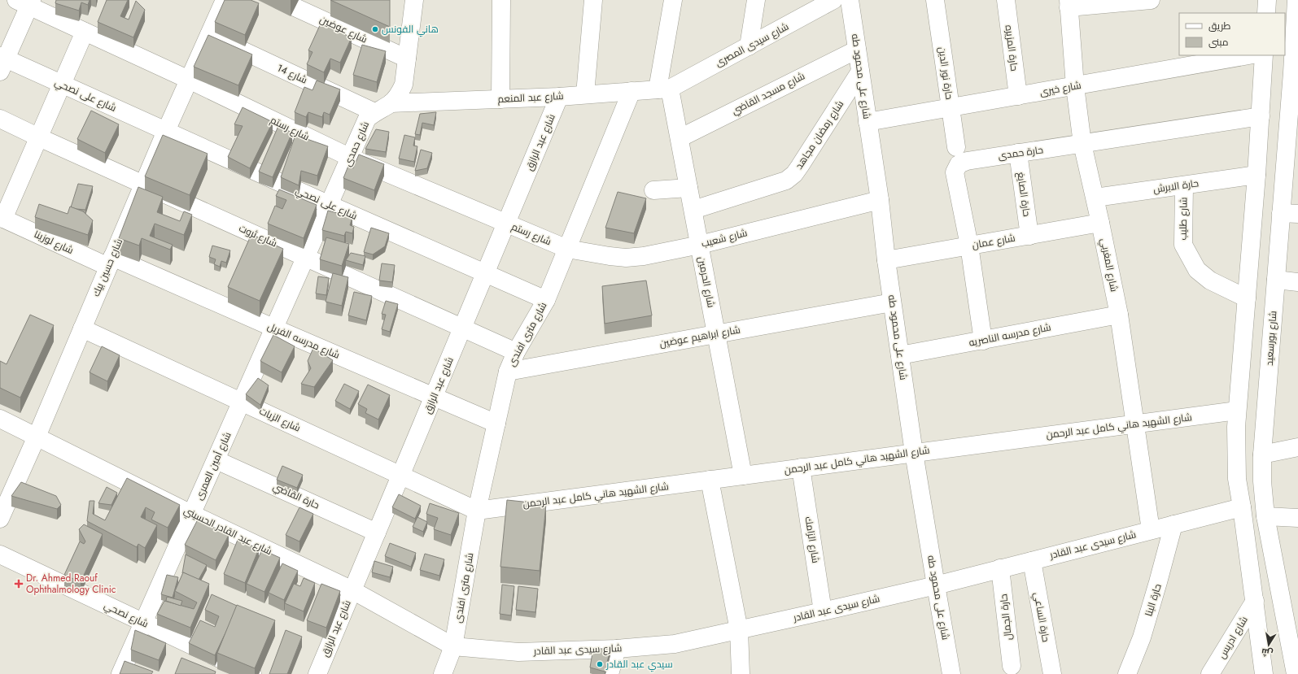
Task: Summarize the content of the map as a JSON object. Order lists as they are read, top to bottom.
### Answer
{
  "streets": {
    "street": [
      "شارع عوضين",
      "شارع سيدى المصرى",
      "حارة المزيره",
      "حارة نور الدين",
      "شارع 14",
      "شارع على محمود طه",
      "شارع خيرى",
      "شارع مسجد القاضي",
      "شارع على نصحي",
      "شارع عبد المنعم",
      "شارع رستم",
      "شارع رمضان مجاهد",
      "شارع عبد الرازق",
      "شارع حمدى",
      "حارة حمدى",
      "حارة الابرش",
      "حارة الصايغ",
      "شارع طليب",
      "شارع ثروت",
      "شارع شعيب",
      "شارع عمان",
      "شارع لوزينا",
      "شارع المغربي",
      "شارع حسين بيك",
      "شارع الحرمين",
      "شارع مترى افندى",
      "شارع مدرسه الناصريه",
      "شارع ابراهيم عوضين",
      "شارع بورسعيد",
      "شارع مدرسه الفريل",
      "شارع الزيات",
      "شارع الشهيد هاني كامل عبد الرحمن",
      "شارع أمين العمرى",
      "حارة القاضي",
      "شارع عبد القادر الحسيني",
      "شارع الزامك",
      "شارع سيدى عبد القادر",
      "حارة البنا",
      "شارع نصحي",
      "حارة الجمال",
      "حارة الساعي",
      "شارع ادريس"
    ]
  },
  "crossings": [
    ["شارع عوضين", "شارع حمدى"],
    ["شارع سيدى المصرى", "شارع عبد المنعم"],
    ["شارع سيدى المصرى", "شارع الحرمين"],
    ["حارة المزيره", "شارع خيرى"],
    ["حارة نور الدين", "شارع خيرى"],
    ["شارع 14", "شارع حمدى"],
    ["شارع 14", "شارع حسين بيك"],
    ["شارع على محمود طه", "شارع خيرى"],
    ["شارع على محمود طه", "شارع مسجد القاضي"],
    ["شارع على محمود طه", "شارع رمضان مجاهد"],
    ["شارع على محمود طه", "شارع شعيب"],
    ["شارع على محمود طه", "شارع عمان"],
    ["شارع على محمود طه", "شارع مدرسه الناصريه"],
    ["شارع على محمود طه", "شارع ابراهيم عوضين"],
    ["شارع على محمود طه", "شارع الشهيد هاني كامل عبد الرحمن"],
    ["شارع على محمود طه", "شارع سيدى عبد القادر"],
    ["شارع خيرى", "شارع المغربي"],
    ["شارع مسجد القاضي", "شارع الحرمين"],
    ["شارع على نصحي", "شارع عبد الرازق"],
    ["شارع على نصحي", "شارع حمدى"],
    ["شارع على نصحي", "شارع حسين بيك"],
    ["شارع على نصحي", "شارع مترى افندى"],
    ["شارع عبد المنعم", "شارع عبد الرازق"],
    ["شارع عبد المنعم", "شارع حمدى"],
    ["شارع عبد المنعم", "شارع الحرمين"],
    ["شارع عبد المنعم", "شارع مترى افندى"],
    ["شارع رستم", "شارع عبد الرازق"],
    ["شارع رستم", "شارع حمدى"],
    ["شارع رستم", "شارع شعيب"],
    ["شارع رستم", "شارع حسين بيك"],
    ["شارع رستم", "شارع مترى افندى"],
    ["شارع رمضان مجاهد", "شارع الحرمين"],
    ["شارع عبد الرازق", "شارع ثروت"],
    ["شارع عبد الرازق", "شارع مدرسه الفريل"],
    ["شارع عبد الرازق", "شارع الزيات"],
    ["شارع عبد الرازق", "حارة القاضي"],
    ["شارع عبد الرازق", "شارع عبد القادر الحسيني"],
    ["شارع حمدى", "شارع ثروت"],
    ["شارع حمدى", "شارع أمين العمرى"],
    ["حارة حمدى", "حارة الصايغ"],
    ["حارة حمدى", "شارع عمان"],
    ["حارة حمدى", "شارع المغربي"],
    ["حارة حمدى", "شارع مدرسه الناصريه"],
    ["حارة الابرش", "شارع طليب"],
    ["حارة الابرش", "شارع المغربي"],
    ["حارة الصايغ", "شارع عمان"],
    ["شارع ثروت", "شارع حسين بيك"],
    ["شارع ثروت", "شارع مترى افندى"],
    ["شارع ثروت", "شارع أمين العمرى"],
    ["شارع شعيب", "شارع الحرمين"],
    ["شارع شعيب", "شارع مترى افندى"],
    ["شارع عمان", "شارع المغربي"],
    ["شارع لوزينا", "شارع حسين بيك"],
    ["شارع لوزينا", "شارع مدرسه الفريل"],
    ["شارع المغربي", "شارع مدرسه الناصريه"],
    ["شارع المغربي", "شارع الشهيد هاني كامل عبد الرحمن"],
    ["شارع المغربي", "شارع سيدى عبد القادر"],
    ["شارع حسين بيك", "شارع مدرسه الفريل"],
    ["شارع حسين بيك", "شارع الزيات"],
    ["شارع حسين بيك", "شارع عبد القادر الحسيني"],
    ["شارع الحرمين", "شارع ابراهيم عوضين"],
    ["شارع الحرمين", "شارع الشهيد هاني كامل عبد الرحمن"],
    ["شارع مترى افندى", "شارع ابراهيم عوضين"],
    ["شارع مترى افندى", "شارع مدرسه الفريل"],
    ["شارع مترى افندى", "شارع الزيات"],
    ["شارع مترى افندى", "شارع الشهيد هاني كامل عبد الرحمن"],
    ["شارع مترى افندى", "شارع عبد القادر الحسيني"],
    ["شارع مترى افندى", "شارع سيدى عبد القادر"],
    ["شارع مدرسه الفريل", "شارع أمين العمرى"],
    ["شارع الزيات", "شارع الشهيد هاني كامل عبد الرحمن"],
    ["شارع الزيات", "شارع أمين العمرى"],
    ["شارع الشهيد هاني كامل عبد الرحمن", "شارع الزامك"],
    ["شارع أمين العمرى", "حارة القاضي"],
    ["شارع أمين العمرى", "شارع عبد القادر الحسيني"],
    ["شارع أمين العمرى", "شارع نصحي"],
    ["شارع عبد القادر الحسيني", "شارع سيدى عبد القادر"],
    ["شارع الزامك", "شارع سيدى عبد القادر"],
    ["شارع سيدى عبد القادر", "حارة البنا"],
    ["شارع سيدى عبد القادر", "حارة الجمال"],
    ["شارع سيدى عبد القادر", "حارة الساعي"]
  ],
  "places": {
    "other": ["هاني الفونس", "سيدي عبد القادر"],
    "health": ["Dr. Ahmed Raouf Ophthalmology Clinic"]
  },
  "legend": ["طريق", "مبنى"],
  "north": "bottom"
}
